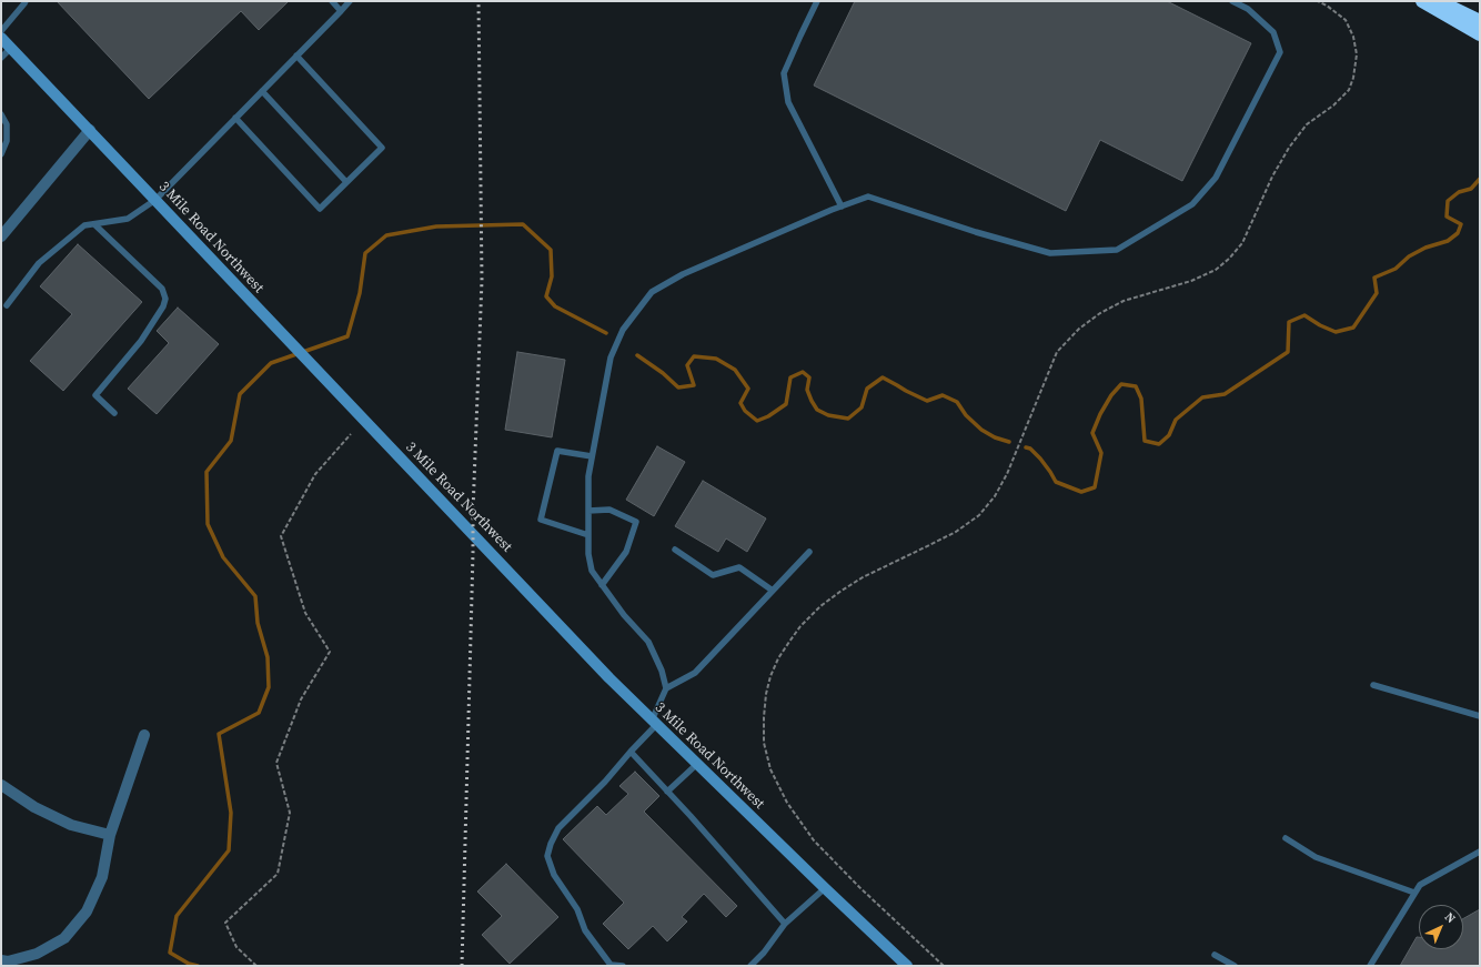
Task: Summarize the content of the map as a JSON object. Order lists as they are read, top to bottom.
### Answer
{
  "streets": {
    "main road": ["3 Mile Road Northwest"]
  },
  "north": "top right"
}
